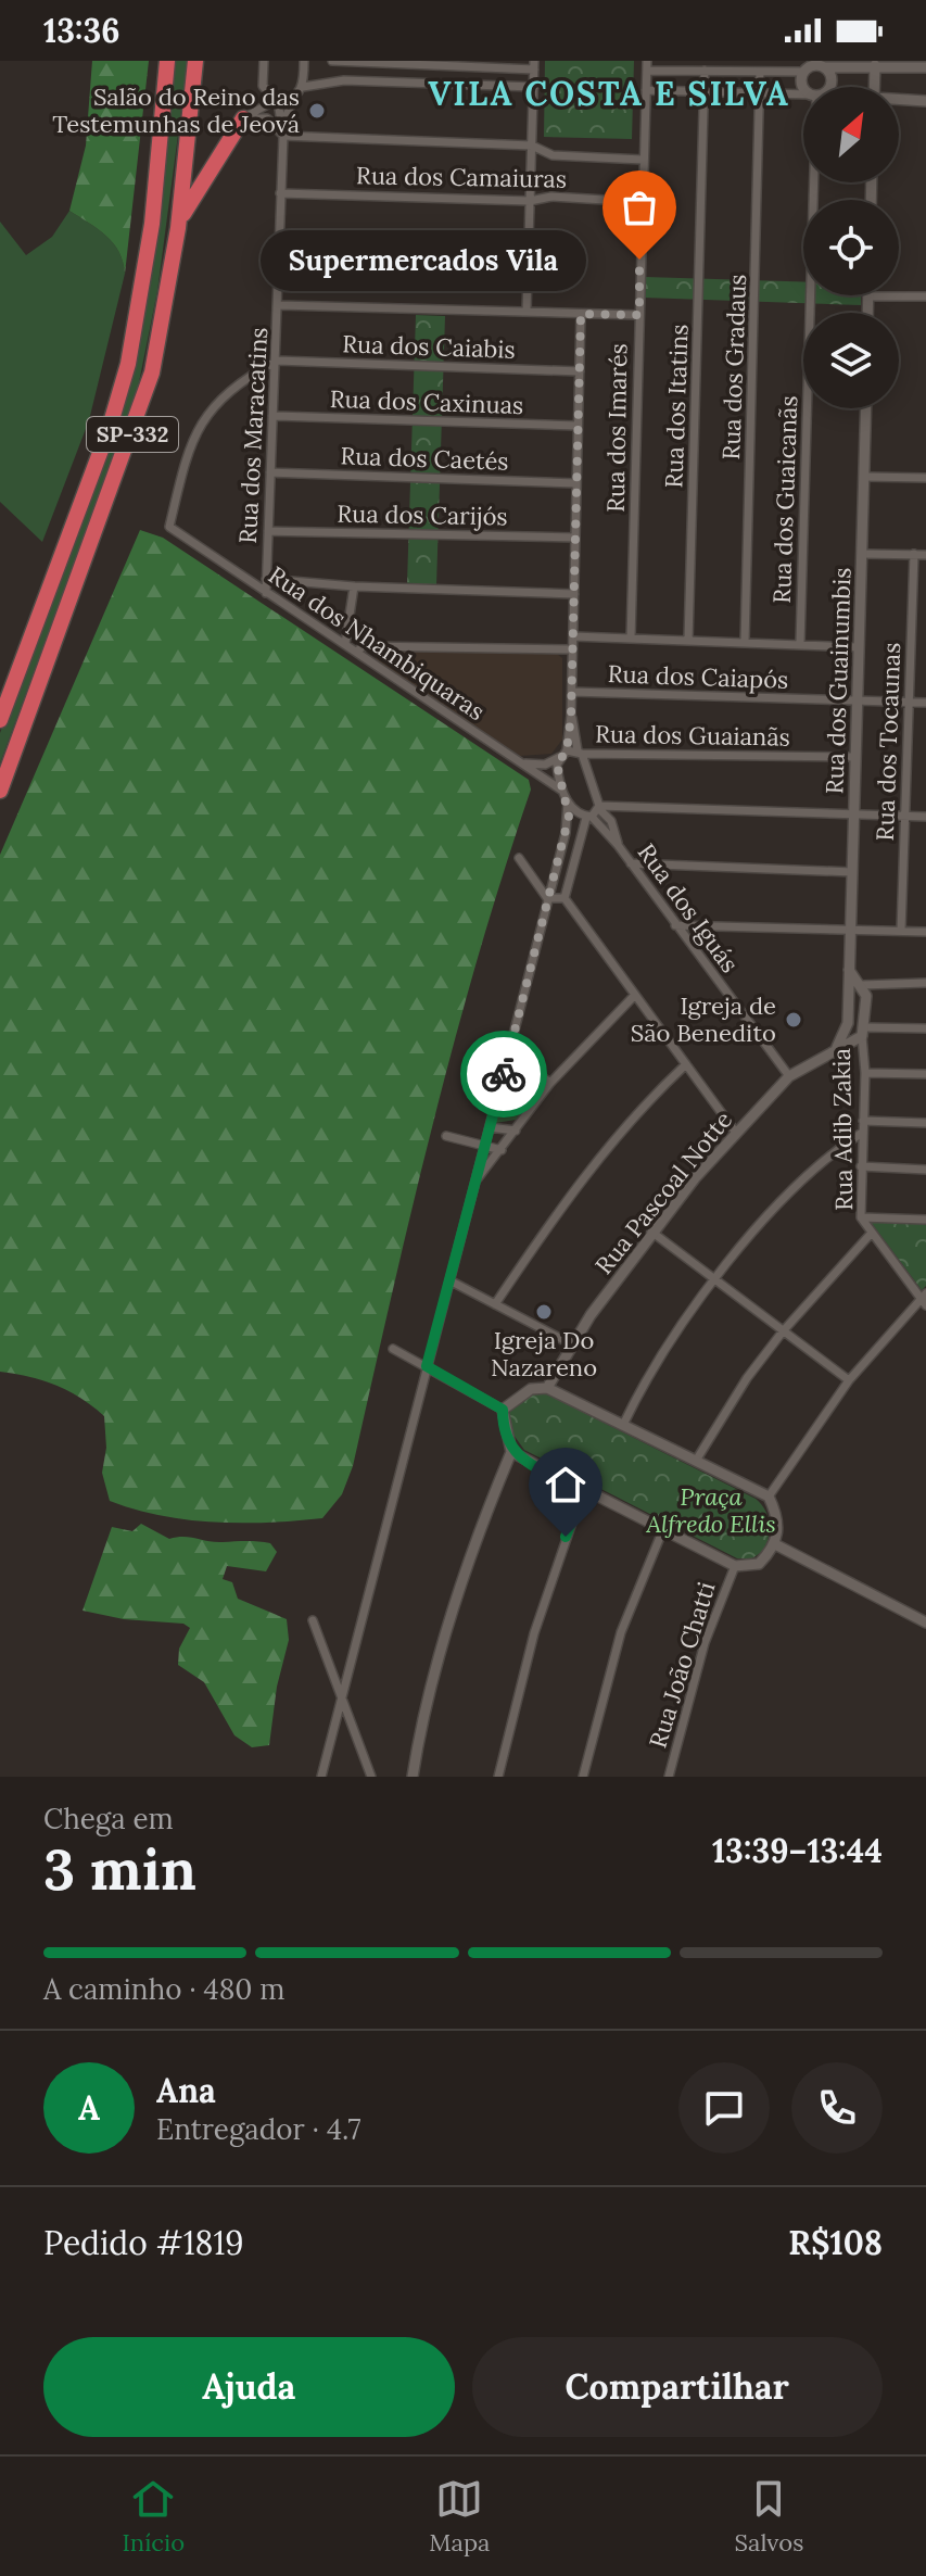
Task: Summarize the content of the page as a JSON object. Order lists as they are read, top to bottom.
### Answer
{
  "streets": {
    "highway": ["SP-332"],
    "street": [
      "Rua dos Camaiuras",
      "Rua dos Caiabis",
      "Rua dos Gradaus",
      "Rua dos Caxinuas",
      "Rua dos Itatins",
      "Rua dos Imarés",
      "Rua dos Maracatins",
      "Rua dos Caetés",
      "Rua dos Guaicanãs",
      "Rua dos Carijós",
      "Rua dos Nhambiquaras",
      "Rua dos Caiapós",
      "Rua dos Guainumbis",
      "Rua dos Guaianãs",
      "Rua dos Tocaunas",
      "Rua dos Iguás",
      "Rua Adib Zakia",
      "Rua Pascoal Notte",
      "Rua João Chatti"
    ]
  },
  "crossings": [
    ["Rua dos Camaiuras", "Rua dos Imarés"],
    ["Rua dos Camaiuras", "Rua dos Maracatins"],
    ["Rua dos Caiabis", "Rua dos Maracatins"],
    ["Rua dos Caiabis", "Rua dos Nhambiquaras"],
    ["Rua dos Caxinuas", "Rua dos Maracatins"],
    ["Rua dos Maracatins", "Rua dos Caetés"],
    ["Rua dos Maracatins", "Rua dos Carijós"],
    ["Rua dos Maracatins", "Rua dos Nhambiquaras"],
    ["Rua dos Caiapós", "Rua dos Guainumbis"],
    ["Rua dos Caiapós", "Rua dos Tocaunas"],
    ["Rua dos Guainumbis", "Rua dos Guaianãs"],
    ["Rua dos Guainumbis", "Rua Pascoal Notte"],
    ["Rua dos Guaianãs", "Rua dos Iguás"],
    ["Rua dos Iguás", "Rua Pascoal Notte"]
  ],
  "districts": ["VILA COSTA E SILVA"],
  "parks": ["Praça Alfredo Ellis"],
  "places": [
    "Salão do Reino das Testemunhas de Jeová",
    "Supermercados Vila",
    "Igreja de São Benedito",
    "Igreja Do Nazareno"
  ],
  "north": "top right",
  "page": {
    "status": "13:36",
    "bubble": "Supermercados Vila",
    "heading": ["3 min", "Chega em", "13:39–13:44"],
    "panel": [
      "Ana",
      "Entregador · 4.7",
      "Pedido #1819",
      "R$108"
    ],
    "bar": "A caminho · 480 m",
    "round": "A",
    "buttons": ["Ajuda", "Compartilhar"],
    "tabs": ["Início", "Mapa", "Salvos"]
  }
}
